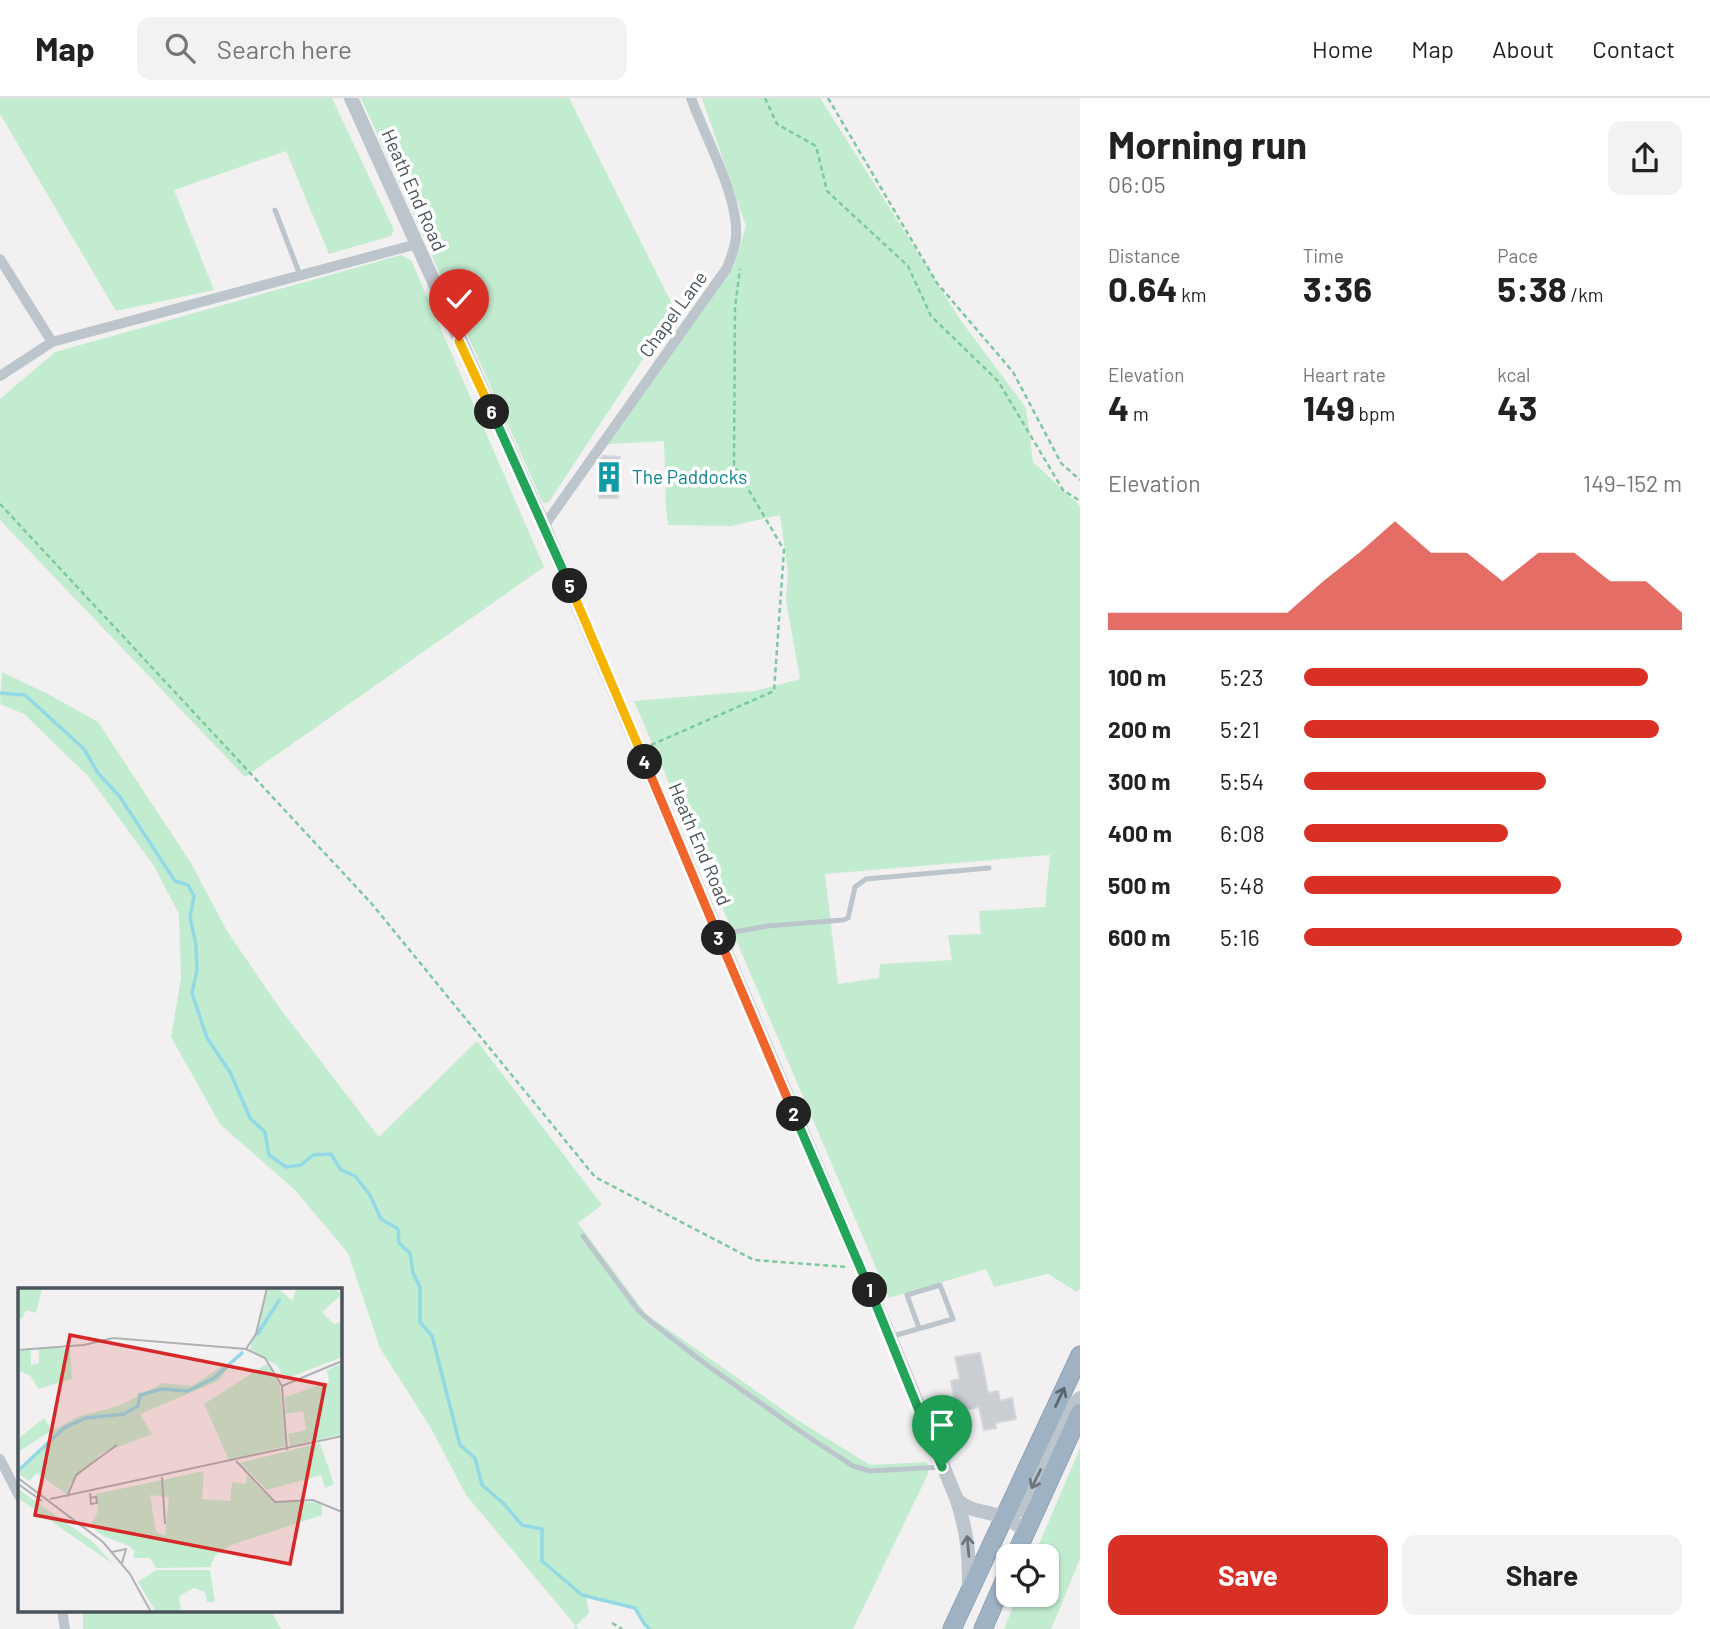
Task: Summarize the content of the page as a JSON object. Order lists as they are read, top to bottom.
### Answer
{
  "streets": {
    "street": ["Heath End Road", "Chapel Lane"]
  },
  "crossings": [
    ["Heath End Road", "Chapel Lane"]
  ],
  "places": {
    "building": ["The Paddocks"]
  },
  "page": {
    "header": "Map",
    "search": "Search here",
    "nav": [
      "Home",
      "Map",
      "About",
      "Contact"
    ],
    "heading": ["Morning run", "06:05"],
    "stats": [
      ["Distance", "0.64 km"],
      ["Time", "3:36"],
      ["Pace", "5:38 /km"],
      ["Elevation", "4 m"],
      ["Heart rate", "149 bpm"],
      ["kcal", "43"]
    ],
    "pins": [
      "6",
      "5",
      "4",
      "3",
      "2",
      "1"
    ],
    "chart": ["Elevation", "149–152 m"],
    "list": [
      {
        "name": "100 m",
        "note": "5:23"
      },
      {
        "name": "200 m",
        "note": "5:21"
      },
      {
        "name": "300 m",
        "note": "5:54"
      },
      {
        "name": "400 m",
        "note": "6:08"
      },
      {
        "name": "500 m",
        "note": "5:48"
      },
      {
        "name": "600 m",
        "note": "5:16"
      }
    ],
    "buttons": ["Save", "Share"]
  }
}
